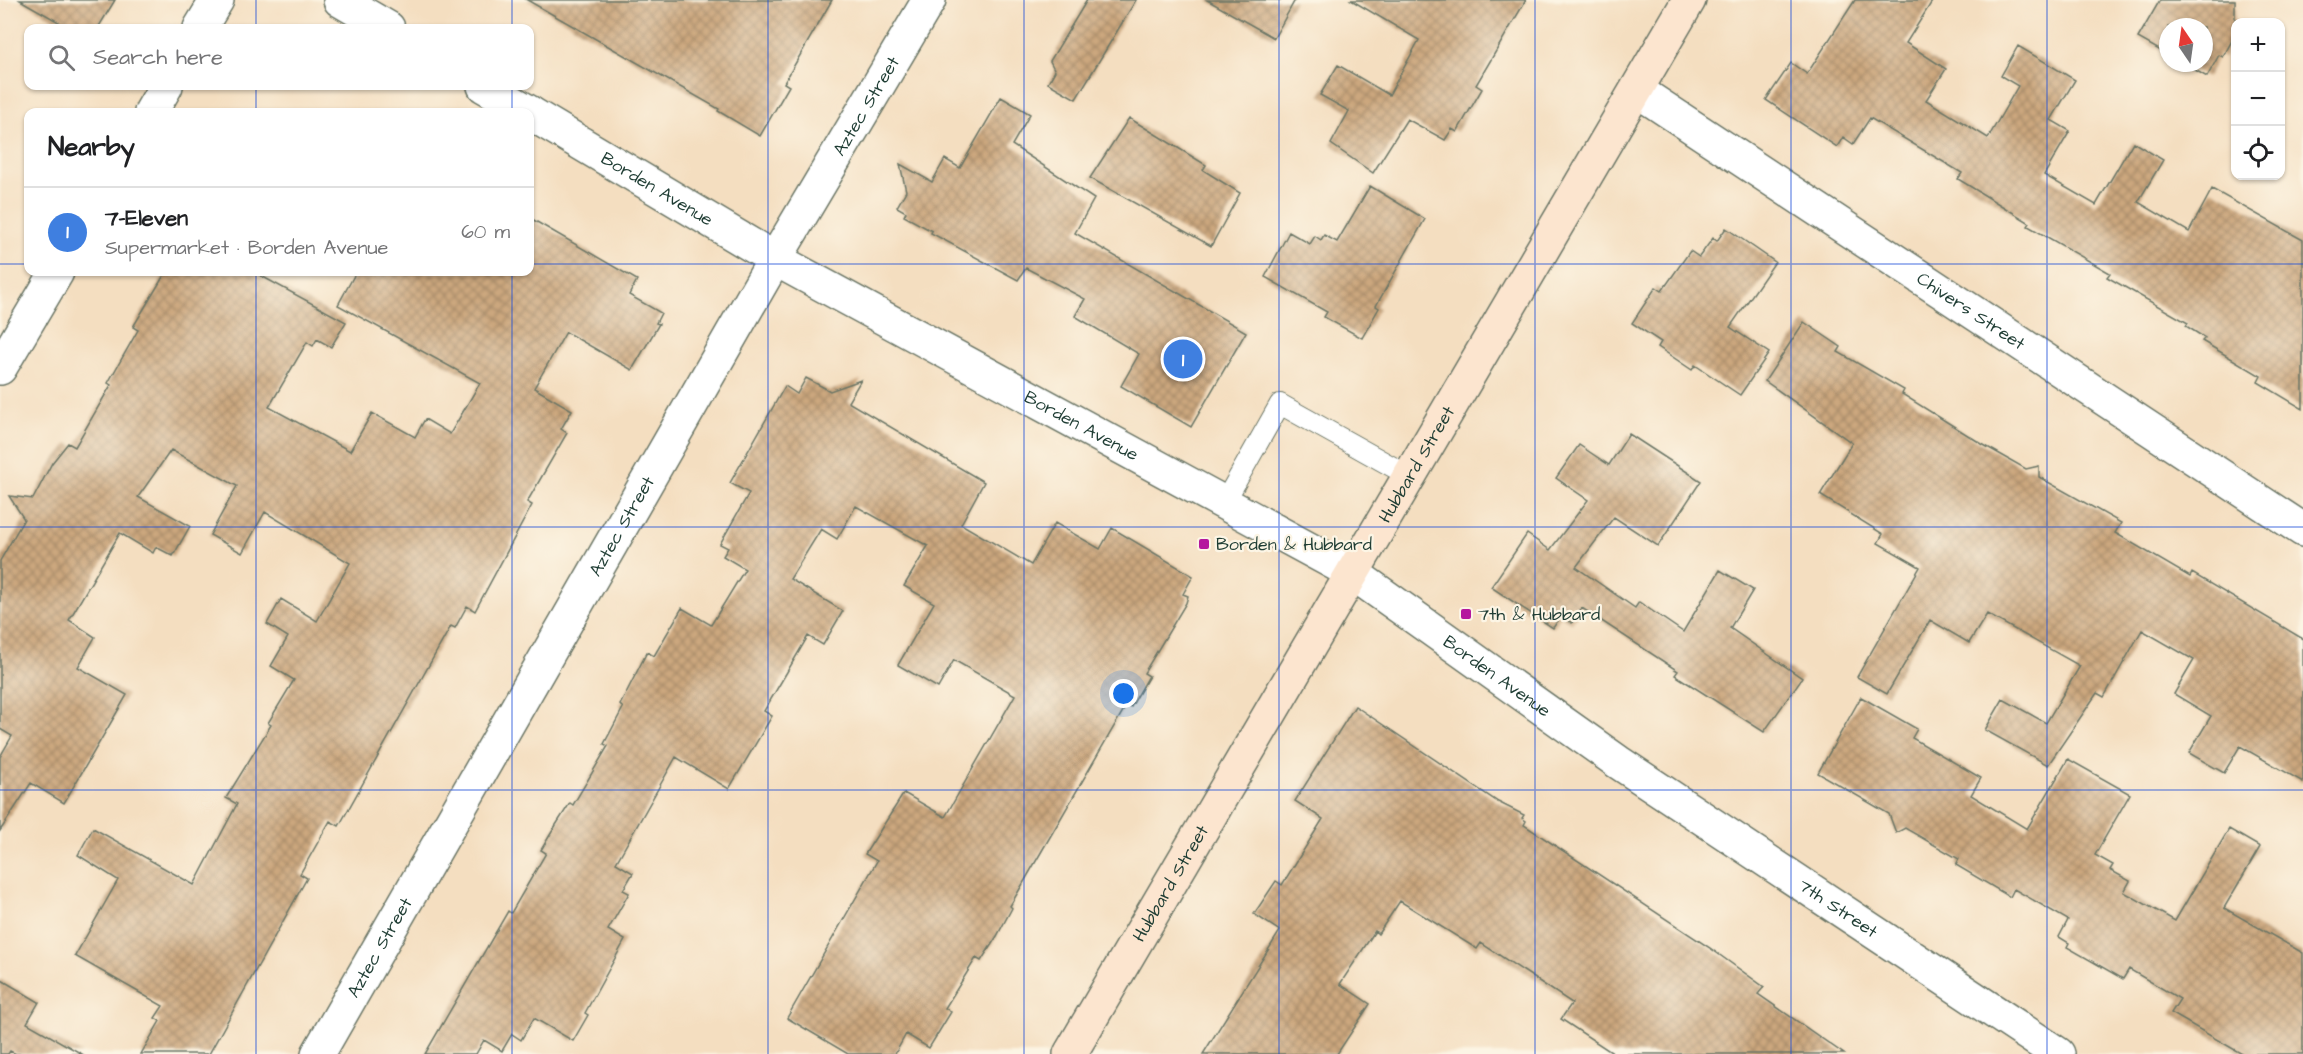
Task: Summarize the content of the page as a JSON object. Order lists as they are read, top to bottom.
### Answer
{
  "streets": {
    "main road": ["Hubbard Street"],
    "street": [
      "Aztec Street",
      "Borden Avenue",
      "Chivers Street",
      "7th Street"
    ]
  },
  "crossings": [
    ["Aztec Street", "Borden Avenue"],
    ["Borden Avenue", "Hubbard Street"],
    ["Borden Avenue", "7th Street"],
    ["Chivers Street", "Hubbard Street"]
  ],
  "places": {
    "transit": ["Borden & Hubbard", "7th & Hubbard"]
  },
  "north": "top",
  "page": {
    "map_buttons": ["+", "−"],
    "search": "Search here",
    "heading": "Nearby",
    "list": [
      {
        "mark": "1",
        "name": "7-Eleven",
        "note": "Supermarket · Borden Avenue",
        "value": "60 m"
      }
    ],
    "pins": "1"
  }
}
